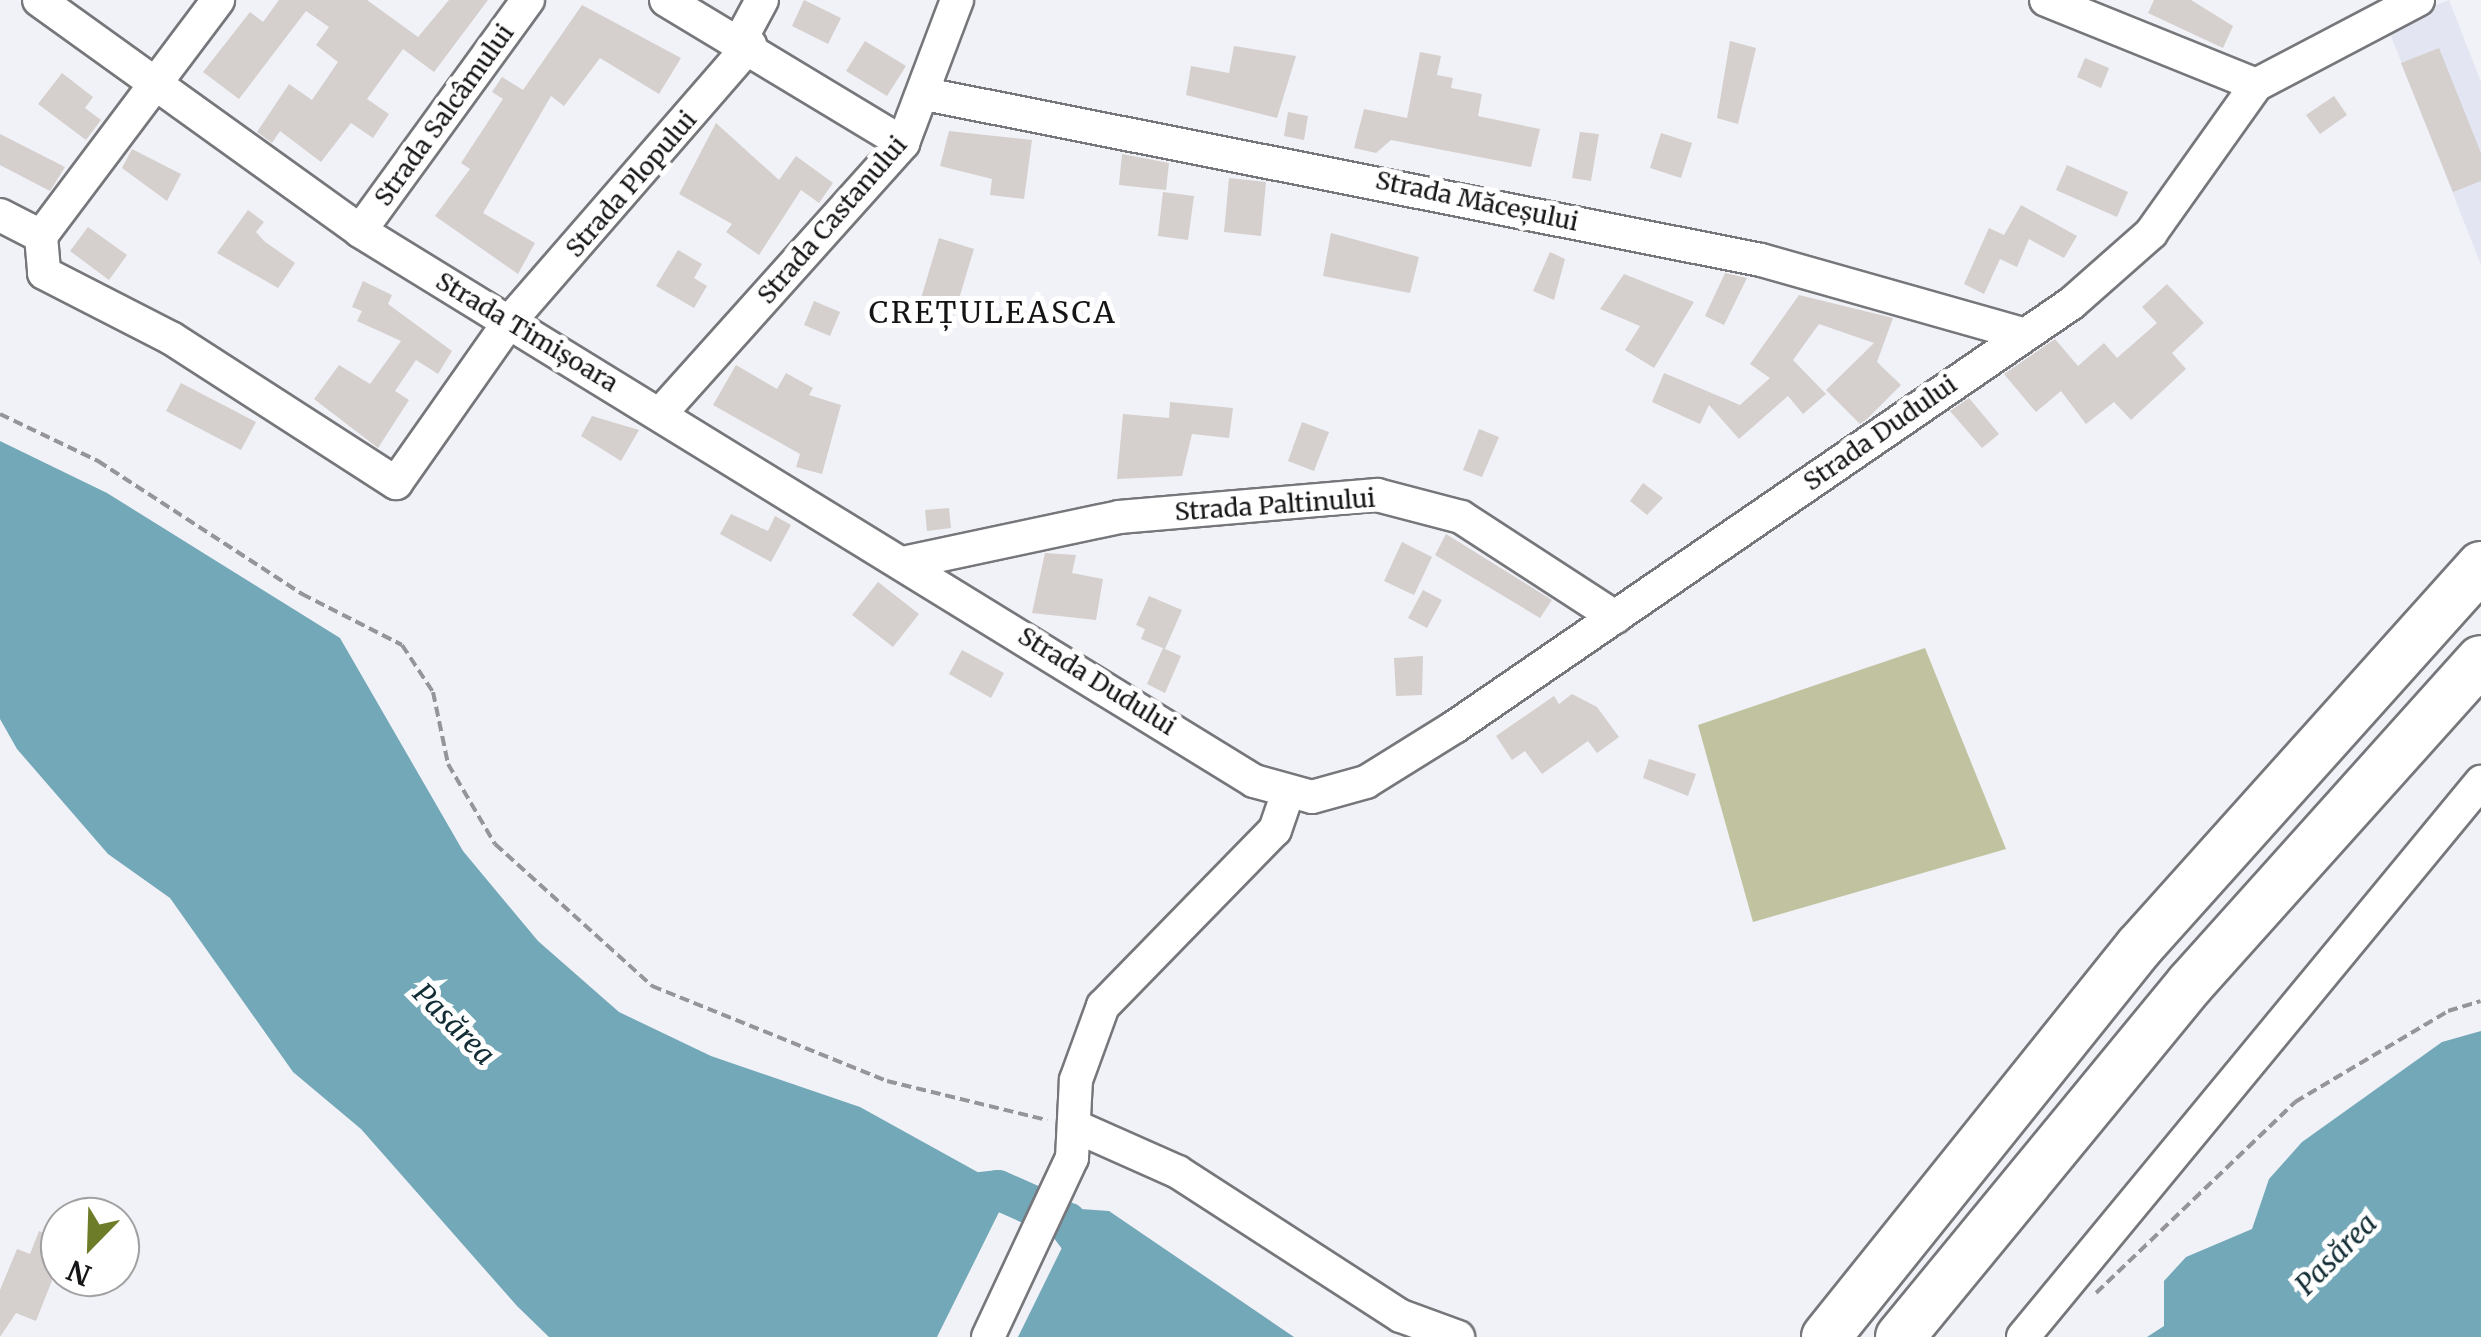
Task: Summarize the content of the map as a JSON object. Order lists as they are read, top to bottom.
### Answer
{
  "streets": {
    "street": [
      "Strada Salcâmului",
      "Strada Plopului",
      "Strada Măceșului",
      "Strada Castanului",
      "Strada Timișoara",
      "Strada Dudului",
      "Strada Paltinului"
    ]
  },
  "crossings": [
    ["Strada Salcâmului", "Strada Timișoara"],
    ["Strada Plopului", "Strada Timișoara"],
    ["Strada Măceșului", "Strada Castanului"],
    ["Strada Măceșului", "Strada Dudului"],
    ["Strada Castanului", "Strada Timișoara"],
    ["Strada Timișoara", "Strada Dudului"],
    ["Strada Timișoara", "Strada Paltinului"],
    ["Strada Dudului", "Strada Paltinului"]
  ],
  "districts": ["CREȚULEASCA"],
  "water": ["Pasărea"],
  "north": "bottom left"
}
